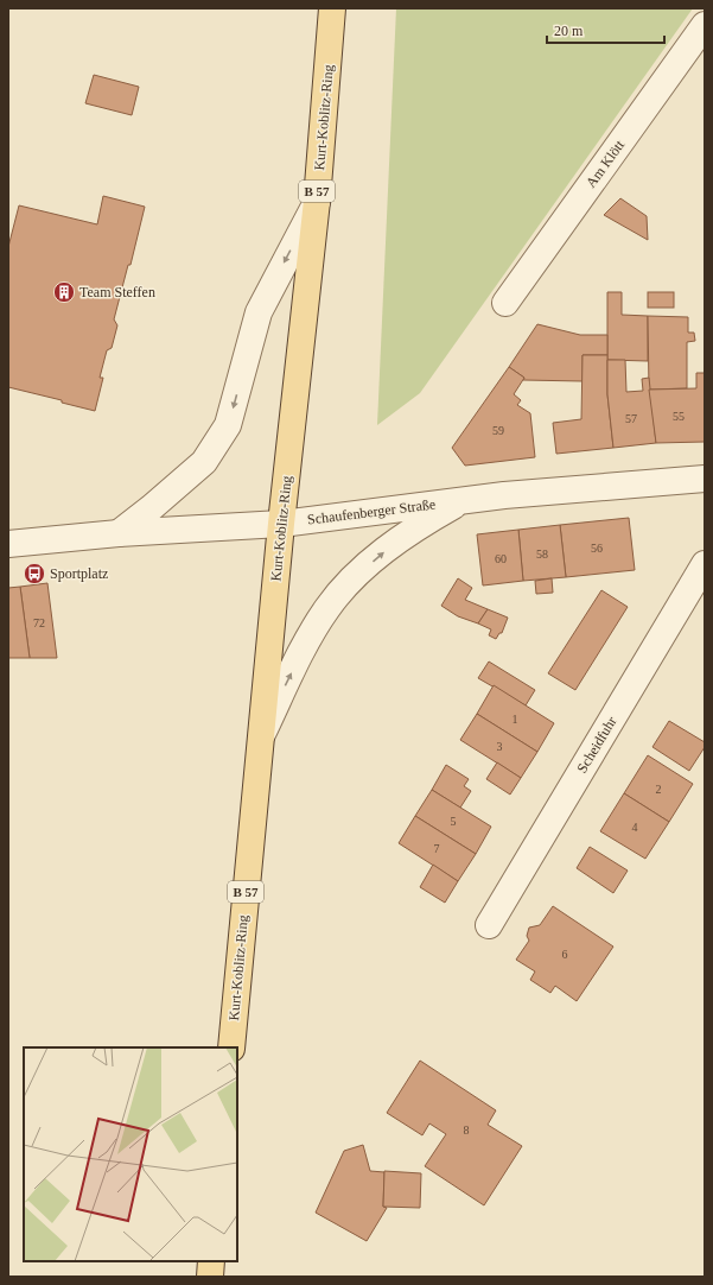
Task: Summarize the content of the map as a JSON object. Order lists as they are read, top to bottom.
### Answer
{
  "streets": {
    "main road": ["Kurt-Koblitz-Ring", "B 57"],
    "street": ["Am Klött", "Schaufenberger Straße", "Scheidfuhr"]
  },
  "crossings": [
    ["Kurt-Koblitz-Ring", "Schaufenberger Straße"]
  ],
  "places": {
    "building": ["Team Steffen"],
    "bus stop": ["Sportplatz"]
  },
  "house_numbers": [
    "55",
    "57",
    "59",
    "56",
    "58",
    "60",
    "72",
    "1",
    "3",
    "2",
    "5",
    "4",
    "7",
    "6",
    "8"
  ],
  "scale_bar": "20 m"
}
